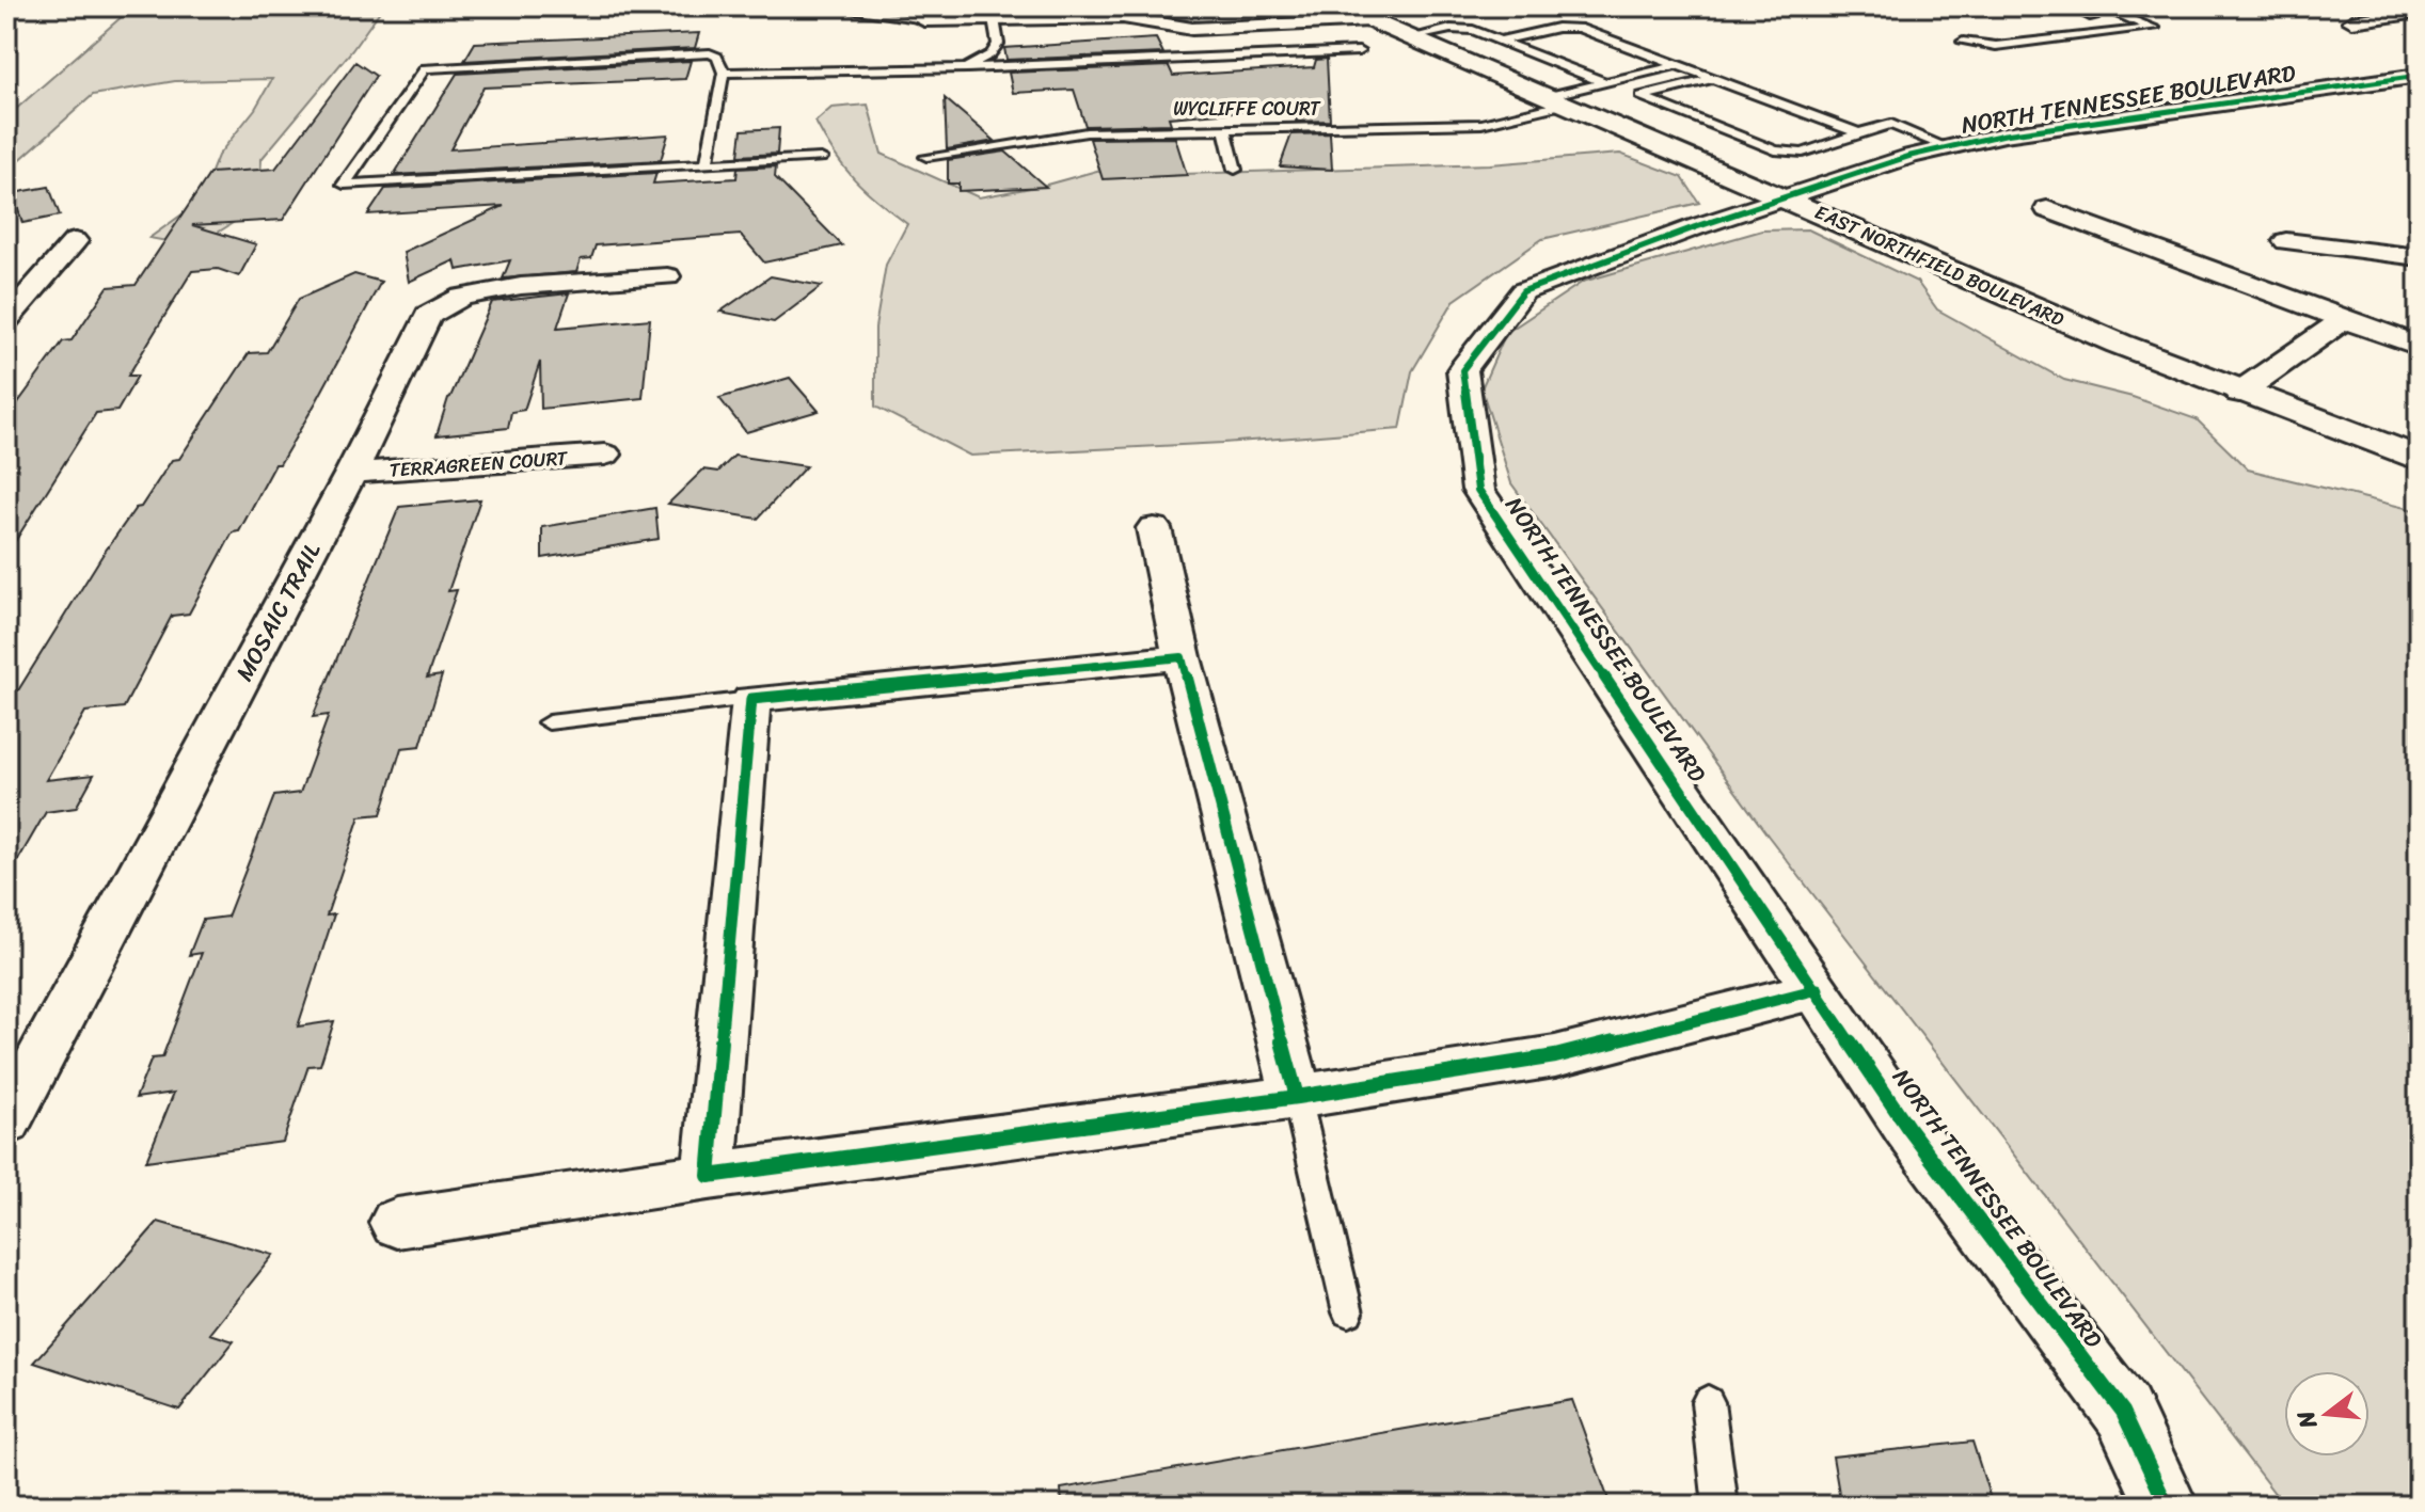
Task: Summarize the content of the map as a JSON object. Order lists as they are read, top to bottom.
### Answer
{
  "streets": {
    "main road": ["EAST NORTHFIELD BOULEVARD"],
    "street": ["NORTH TENNESSEE BOULEVARD", "TERRAGREEN COURT", "MOSAIC TRAIL"],
    "lane": ["WYCLIFFE COURT"]
  },
  "crossings": [
    ["NORTH TENNESSEE BOULEVARD", "EAST NORTHFIELD BOULEVARD"],
    ["WYCLIFFE COURT", "EAST NORTHFIELD BOULEVARD"],
    ["TERRAGREEN COURT", "MOSAIC TRAIL"]
  ],
  "north": "left"
}
